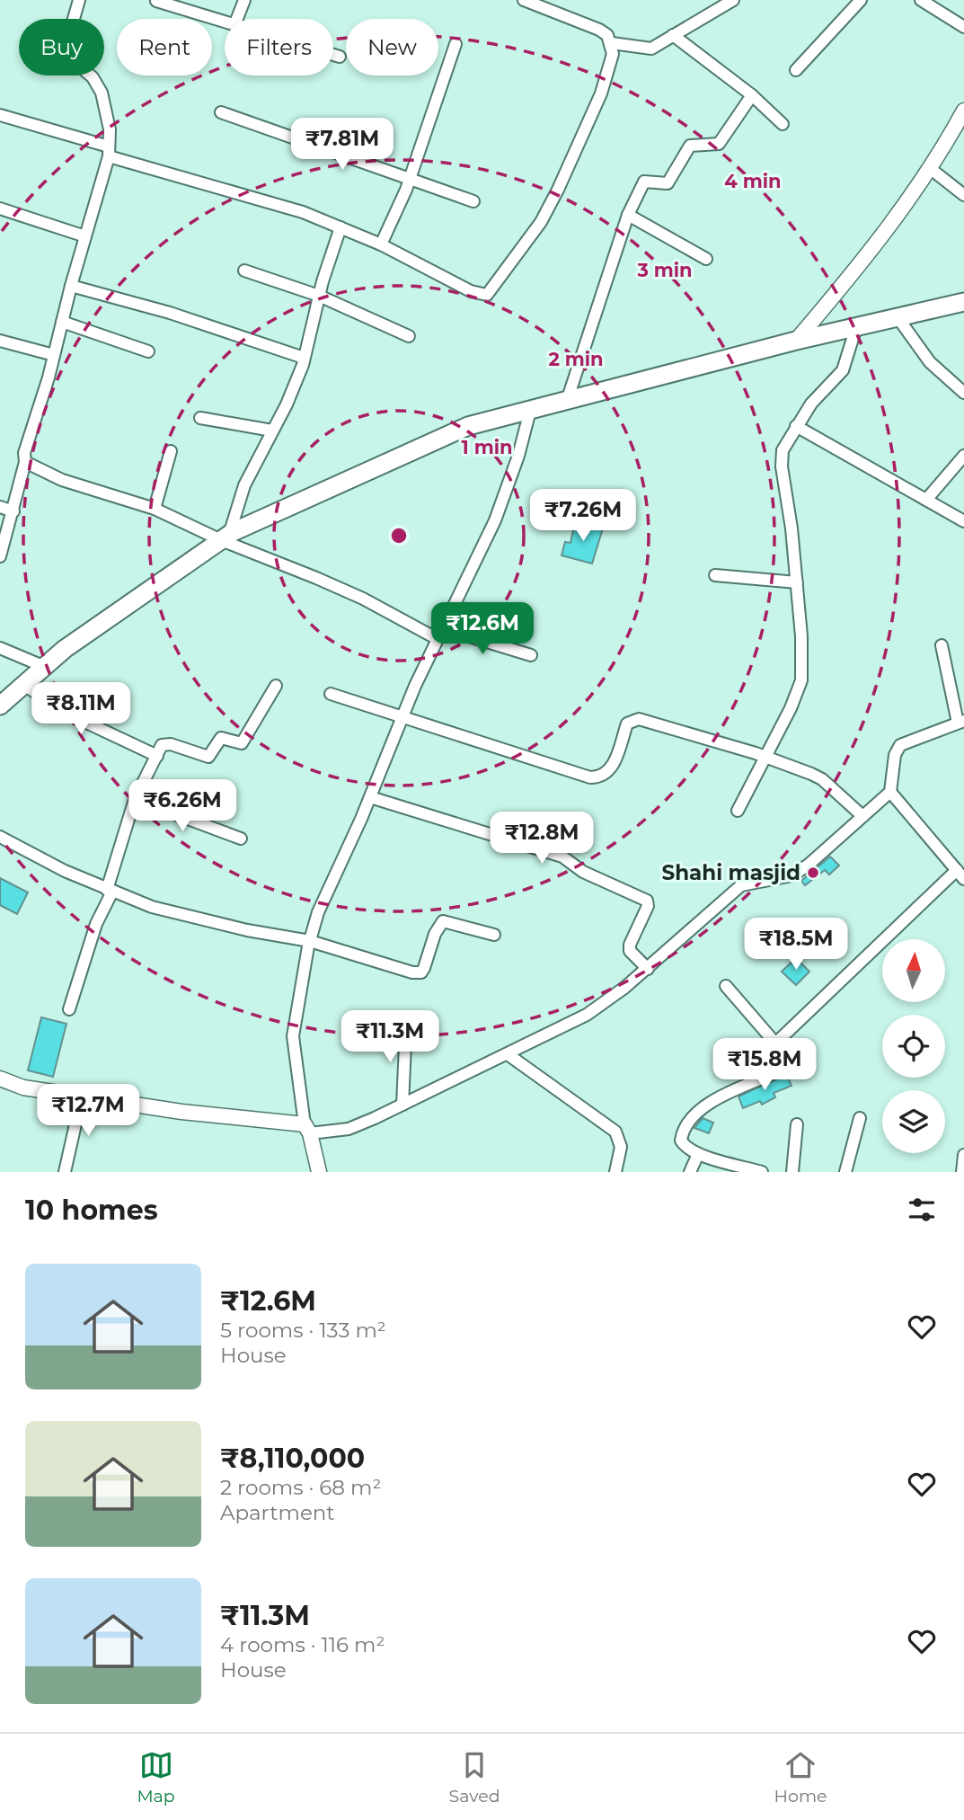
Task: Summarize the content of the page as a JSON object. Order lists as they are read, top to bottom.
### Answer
{
  "places": ["Shahi masjid"],
  "north": "top",
  "page": {
    "chip": [
      "Buy",
      "Rent",
      "Filters",
      "New"
    ],
    "price": [
      "₹7.81M",
      "₹7.26M",
      "₹12.6M",
      "₹8.11M",
      "₹6.26M",
      "₹12.8M",
      "₹18.5M",
      "₹11.3M",
      "₹15.8M",
      "₹12.7M"
    ],
    "heading": "10 homes",
    "list": [
      {
        "name": "₹12.6M",
        "note": "5 rooms · 133 m² · House"
      },
      {
        "name": "₹8,110,000",
        "note": "2 rooms · 68 m² · Apartment"
      },
      {
        "name": "₹11.3M",
        "note": "4 rooms · 116 m² · House"
      }
    ],
    "tabs": ["Map", "Saved", "Home"]
  },
  "rings": [
    "4 min",
    "3 min",
    "2 min",
    "1 min"
  ]
}
